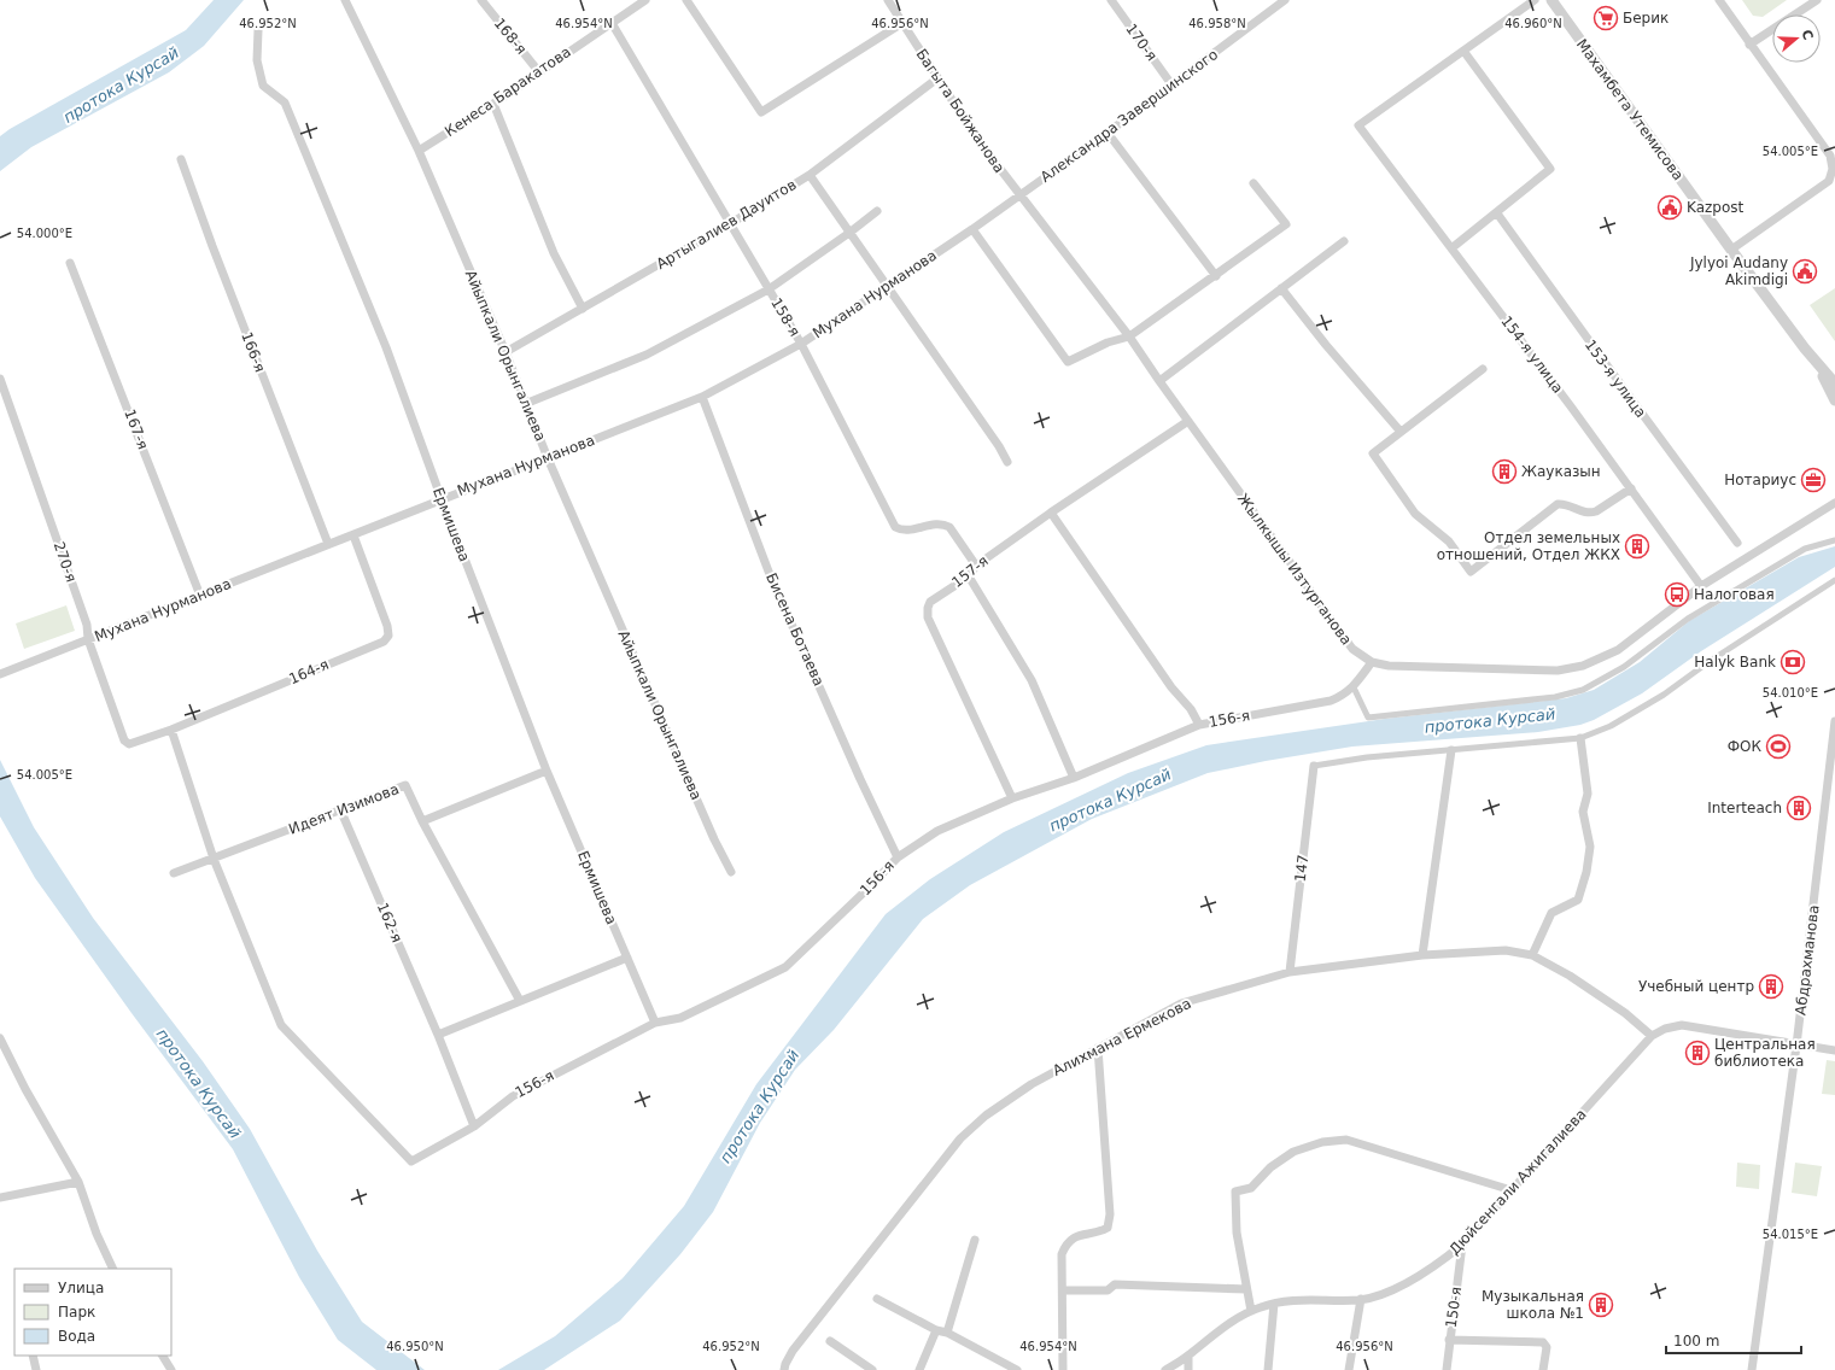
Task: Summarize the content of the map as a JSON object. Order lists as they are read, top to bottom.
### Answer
{
  "streets": {
    "street": [
      "168-я",
      "170-я",
      "Кенеса Баракатова",
      "Махамбета Утемисова",
      "Багыта Бойжанова",
      "Александра Завершинского",
      "Артыгалиев Дауитов",
      "Мухана Нурманова",
      "158-я",
      "166-я",
      "154-я улица",
      "Айыпкали Орынгалиева",
      "153-я улица",
      "167-я",
      "Ермишева",
      "270-я",
      "Жылкышы Изтурганова",
      "157-я",
      "Бисена Ботаева",
      "164-я",
      "156-я",
      "Идеят Изимова",
      "147",
      "162-я",
      "Абдрахманова",
      "Алихмана Ермекова",
      "Дюйсенгали Ажигалиева",
      "150-я"
    ]
  },
  "crossings": [
    ["168-я", "Кенеса Баракатова"],
    ["170-я", "Александра Завершинского"],
    ["Кенеса Баракатова", "158-я"],
    ["Кенеса Баракатова", "Айыпкали Орынгалиева"],
    ["Багыта Бойжанова", "Александра Завершинского"],
    ["Багыта Бойжанова", "Артыгалиев Дауитов"],
    ["Багыта Бойжанова", "Мухана Нурманова"],
    ["Багыта Бойжанова", "Жылкышы Изтурганова"],
    ["Александра Завершинского", "Мухана Нурманова"],
    ["Александра Завершинского", "Жылкышы Изтурганова"],
    ["Артыгалиев Дауитов", "158-я"],
    ["Артыгалиев Дауитов", "Айыпкали Орынгалиева"],
    ["Мухана Нурманова", "158-я"],
    ["Мухана Нурманова", "166-я"],
    ["Мухана Нурманова", "Айыпкали Орынгалиева"],
    ["Мухана Нурманова", "167-я"],
    ["Мухана Нурманова", "Ермишева"],
    ["Мухана Нурманова", "270-я"],
    ["Мухана Нурманова", "Жылкышы Изтурганова"],
    ["Мухана Нурманова", "Бисена Ботаева"],
    ["Мухана Нурманова", "164-я"],
    ["158-я", "157-я"],
    ["154-я улица", "Жылкышы Изтурганова"],
    ["Ермишева", "156-я"],
    ["270-я", "164-я"],
    ["Жылкышы Изтурганова", "157-я"],
    ["Жылкышы Изтурганова", "156-я"],
    ["157-я", "156-я"],
    ["Бисена Ботаева", "156-я"],
    ["156-я", "Идеят Изимова"],
    ["156-я", "162-я"],
    ["Идеят Изимова", "162-я"],
    ["147", "Алихмана Ермекова"],
    ["Абдрахманова", "Дюйсенгали Ажигалиева"],
    ["Алихмана Ермекова", "Дюйсенгали Ажигалиева"],
    ["Дюйсенгали Ажигалиева", "150-я"]
  ],
  "water": ["протока Курсай"],
  "places": {
    "supermarket": ["Берик"],
    "public building": ["Kazpost", "Jylyoi Audany Akimdigi"],
    "building": [
      "Жауказын",
      "Отдел земельных отношений, Отдел ЖКХ",
      "Interteach",
      "Учебный центр",
      "Центральная библиотека",
      "Музыкальная школа №1"
    ],
    "office": ["Нотариус"],
    "bus stop": ["Налоговая"],
    "bank": ["Halyk Bank"],
    "sports": ["ФОК"]
  },
  "legend": ["Улица", "Парк", "Вода"],
  "scale_bar": "100 m",
  "north": "right",
  "coordinates": [
    "46.952°N",
    "46.954°N",
    "46.956°N",
    "46.958°N",
    "46.960°N",
    "54.005°E",
    "54.000°E",
    "54.010°E",
    "54.015°E",
    "46.950°N"
  ]
}
